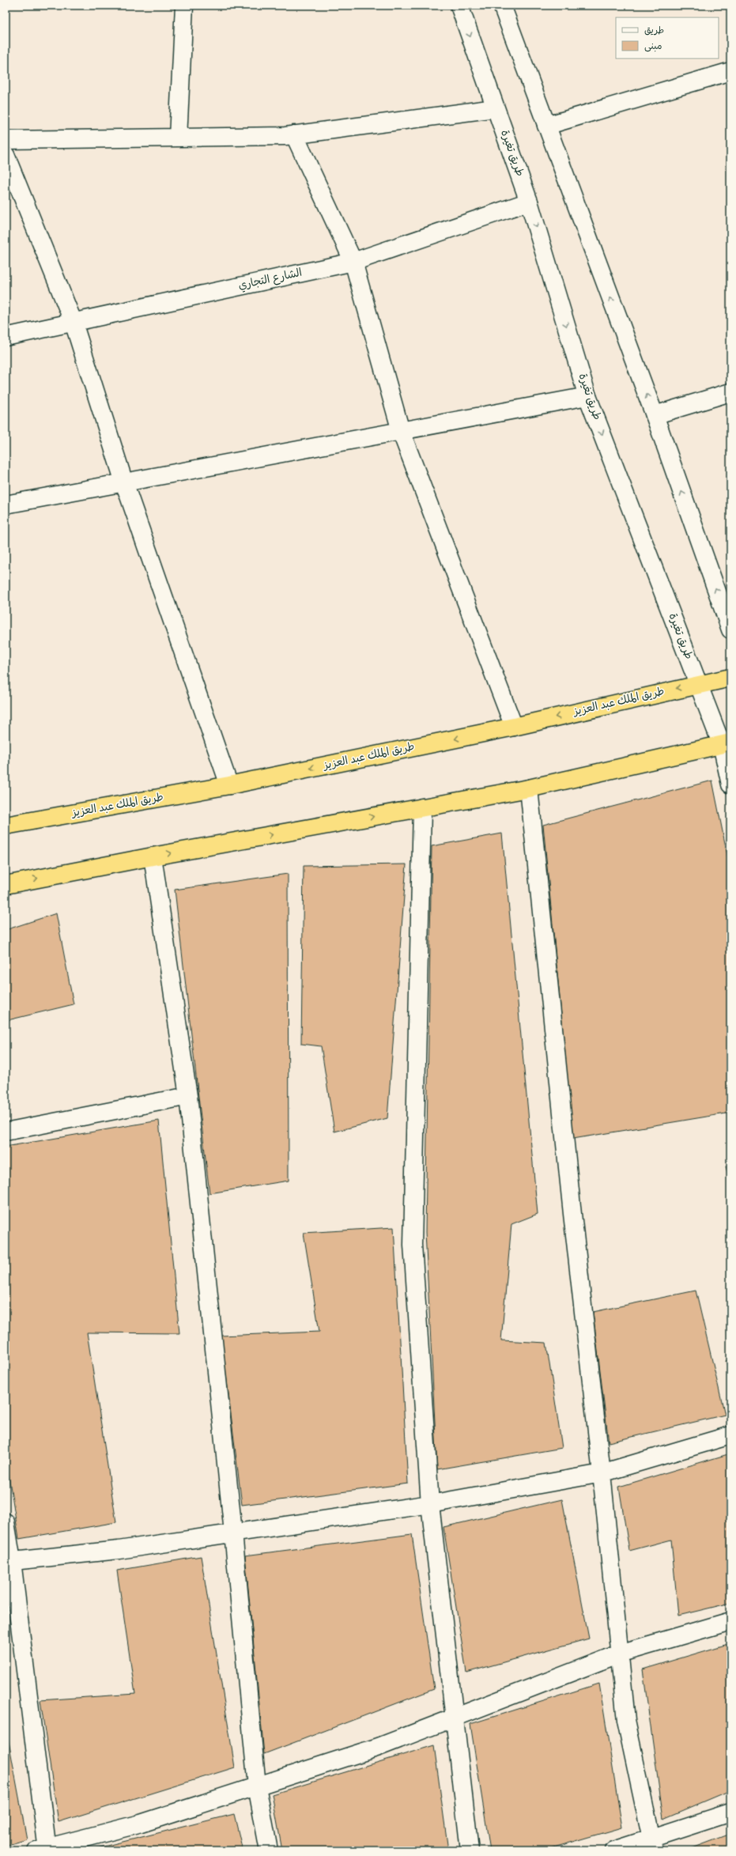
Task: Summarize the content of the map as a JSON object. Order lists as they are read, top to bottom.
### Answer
{
  "streets": {
    "highway": ["طريق الملك عبد العزيز"],
    "street": ["طريق تغيرة", "الشارع التجاري"]
  },
  "crossings": [
    ["طريق تغيرة", "الشارع التجاري"],
    ["طريق تغيرة", "طريق الملك عبد العزيز"]
  ],
  "legend": ["طريق", "مبنى"]
}
